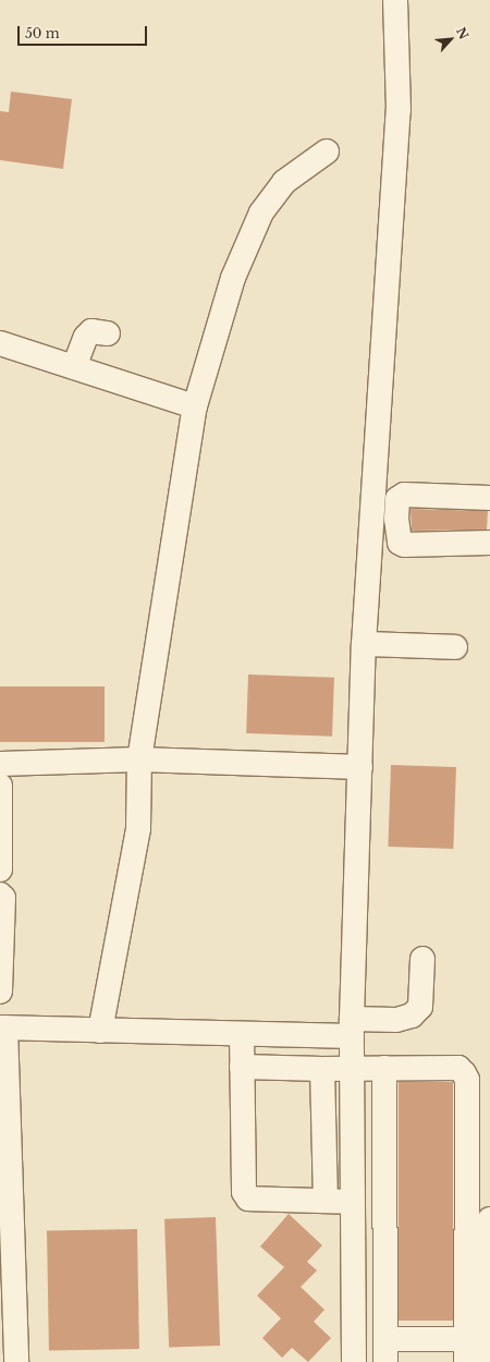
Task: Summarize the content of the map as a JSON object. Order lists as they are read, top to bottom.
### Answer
{
  "scale_bar": "50 m",
  "north": "top right"
}
